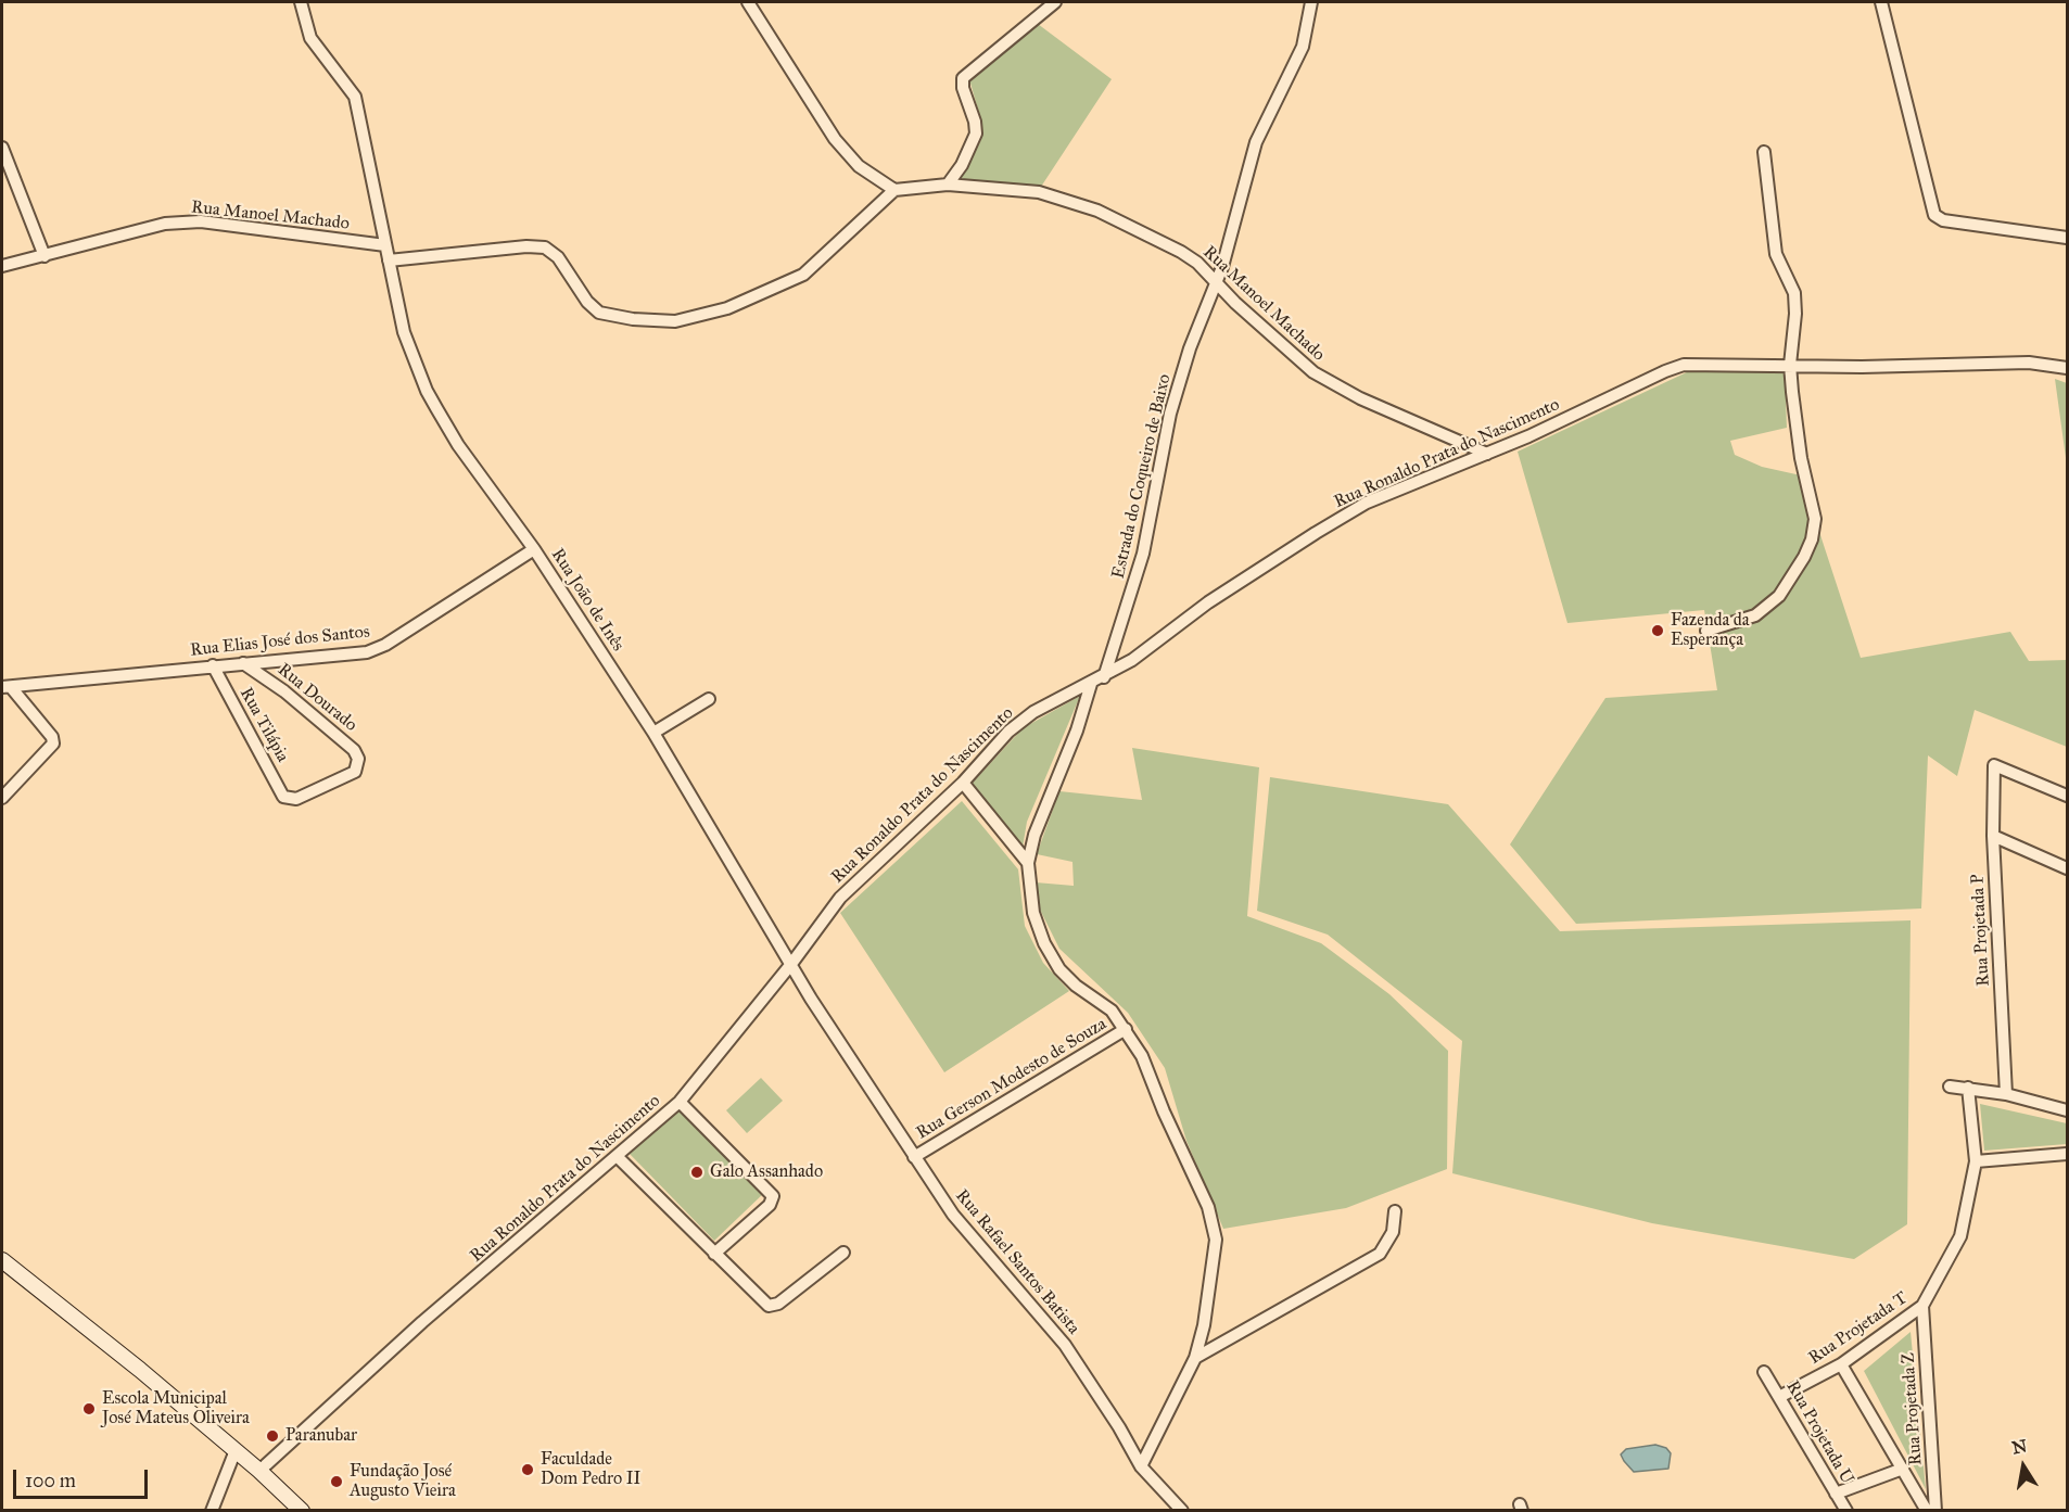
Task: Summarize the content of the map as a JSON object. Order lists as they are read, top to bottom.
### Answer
{
  "streets": {
    "street": [
      "Rua Manoel Machado",
      "Rua Ronaldo Prata do Nascimento",
      "Estrada do Coqueiro de Baixo",
      "Rua João de Inês",
      "Rua Elias José dos Santos",
      "Rua Dourado",
      "Rua Tilápia",
      "Rua Projetada P",
      "Rua Gerson Modesto de Souza",
      "Rua Rafael Santos Batista",
      "Rua Projetada T",
      "Rua Projetada Z",
      "Rua Projetada U"
    ]
  },
  "crossings": [
    ["Rua Manoel Machado", "Rua Ronaldo Prata do Nascimento"],
    ["Rua Manoel Machado", "Estrada do Coqueiro de Baixo"],
    ["Rua Manoel Machado", "Rua João de Inês"],
    ["Rua Ronaldo Prata do Nascimento", "Estrada do Coqueiro de Baixo"],
    ["Rua Ronaldo Prata do Nascimento", "Rua João de Inês"],
    ["Rua Ronaldo Prata do Nascimento", "Rua Rafael Santos Batista"],
    ["Rua João de Inês", "Rua Elias José dos Santos"],
    ["Rua João de Inês", "Rua Rafael Santos Batista"],
    ["Rua Elias José dos Santos", "Rua Dourado"],
    ["Rua Elias José dos Santos", "Rua Tilápia"],
    ["Rua Dourado", "Rua Tilápia"],
    ["Rua Gerson Modesto de Souza", "Rua Rafael Santos Batista"],
    ["Rua Projetada T", "Rua Projetada Z"],
    ["Rua Projetada T", "Rua Projetada U"]
  ],
  "places": [
    "Fazenda da Esperança",
    "Galo Assanhado",
    "Escola Municipal José Mateus Oliveira",
    "Paranubar",
    "Faculdade Dom Pedro II",
    "Fundação José Augusto Vieira"
  ],
  "scale_bar": "100 m",
  "north": "top"
}
